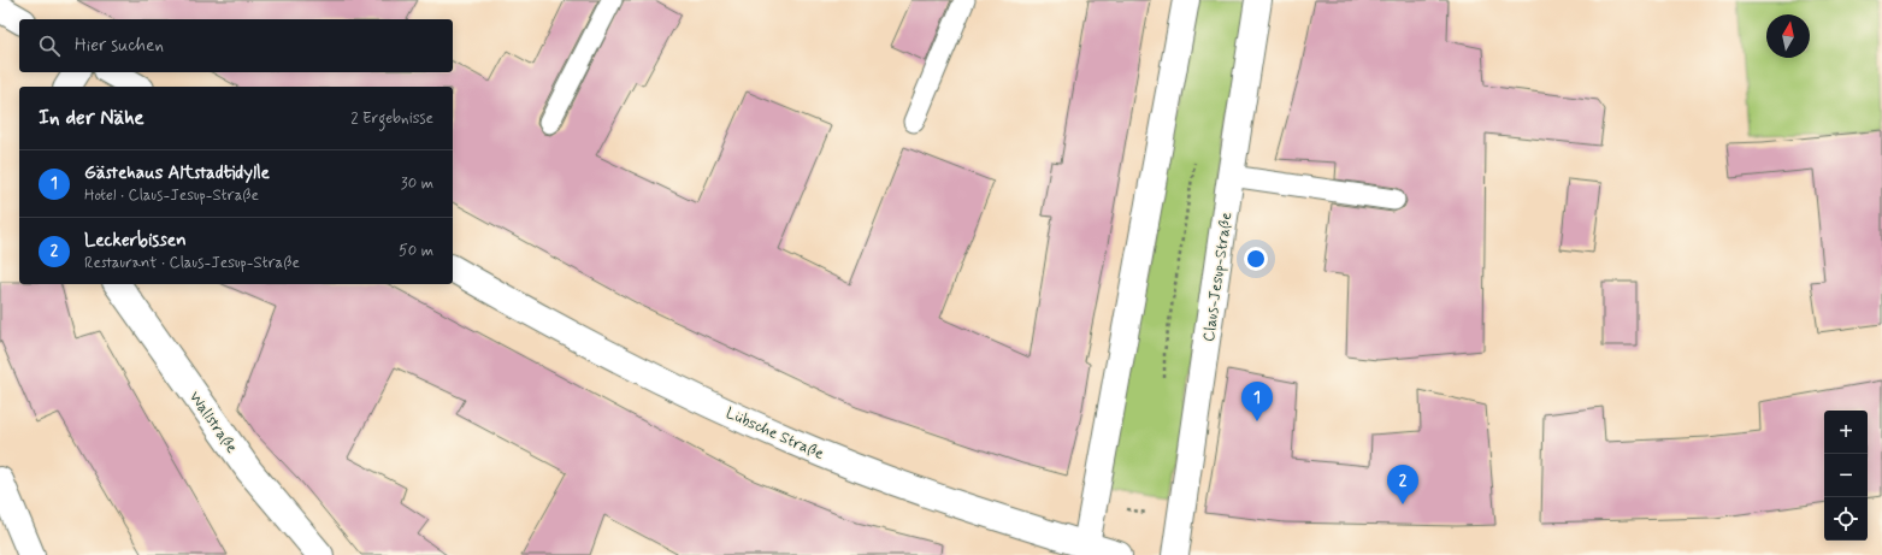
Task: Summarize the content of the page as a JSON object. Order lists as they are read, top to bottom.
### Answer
{
  "streets": {
    "street": ["Claus-Jesup-Straße", "Wallstraße", "Lübsche Straße"]
  },
  "north": "top",
  "page": {
    "search": "Hier suchen",
    "heading": ["In der Nähe", "2 Ergebnisse"],
    "list": [
      {
        "mark": "1",
        "name": "Gästehaus Altstadtidylle",
        "note": "Hotel · Claus-Jesup-Straße",
        "value": "30 m"
      },
      {
        "mark": "2",
        "name": "Leckerbissen",
        "note": "Restaurant · Claus-Jesup-Straße",
        "value": "50 m"
      }
    ],
    "pins": ["1", "2"],
    "map_buttons": ["+", "−"]
  }
}
